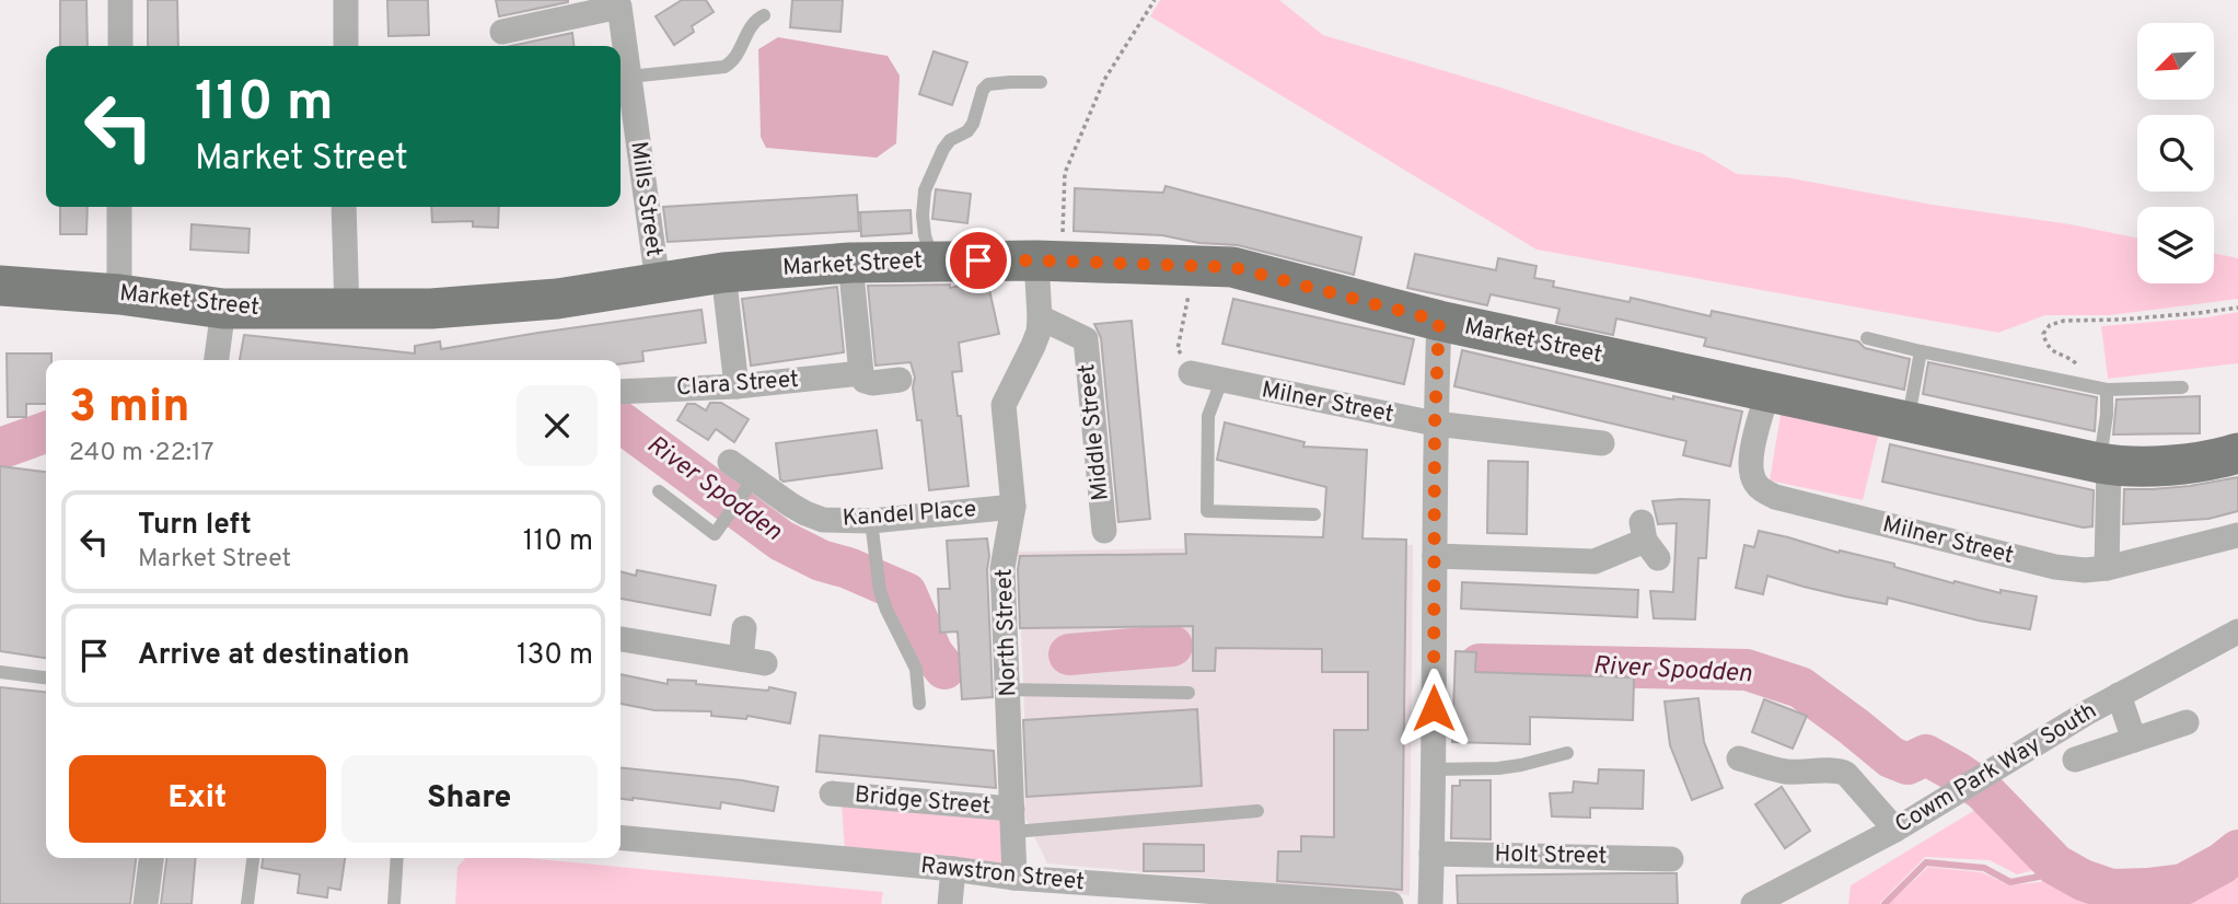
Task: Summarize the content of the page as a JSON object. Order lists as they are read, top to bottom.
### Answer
{
  "streets": {
    "main road": ["Market Street"],
    "street": [
      "Mills Street",
      "Clara Street",
      "Milner Street",
      "Middle Street",
      "Kandel Place",
      "North Street",
      "Cowm Park Way South",
      "Bridge Street",
      "Holt Street",
      "Rawstron Street"
    ]
  },
  "crossings": [
    ["Mills Street", "Market Street"],
    ["Market Street", "Milner Street"],
    ["Market Street", "North Street"],
    ["Middle Street", "North Street"],
    ["Kandel Place", "North Street"],
    ["North Street", "Bridge Street"],
    ["North Street", "Rawstron Street"]
  ],
  "water": ["River Spodden"],
  "north": "bottom left",
  "page": {
    "turn": ["110 m", "Market Street"],
    "heading": ["3 min", "240 m · 22:17"],
    "list": [
      {
        "name": "Turn left",
        "note": "Market Street",
        "value": "110 m"
      },
      {
        "name": "Arrive at destination",
        "value": "130 m"
      }
    ],
    "buttons": ["Exit", "Share"]
  }
}
